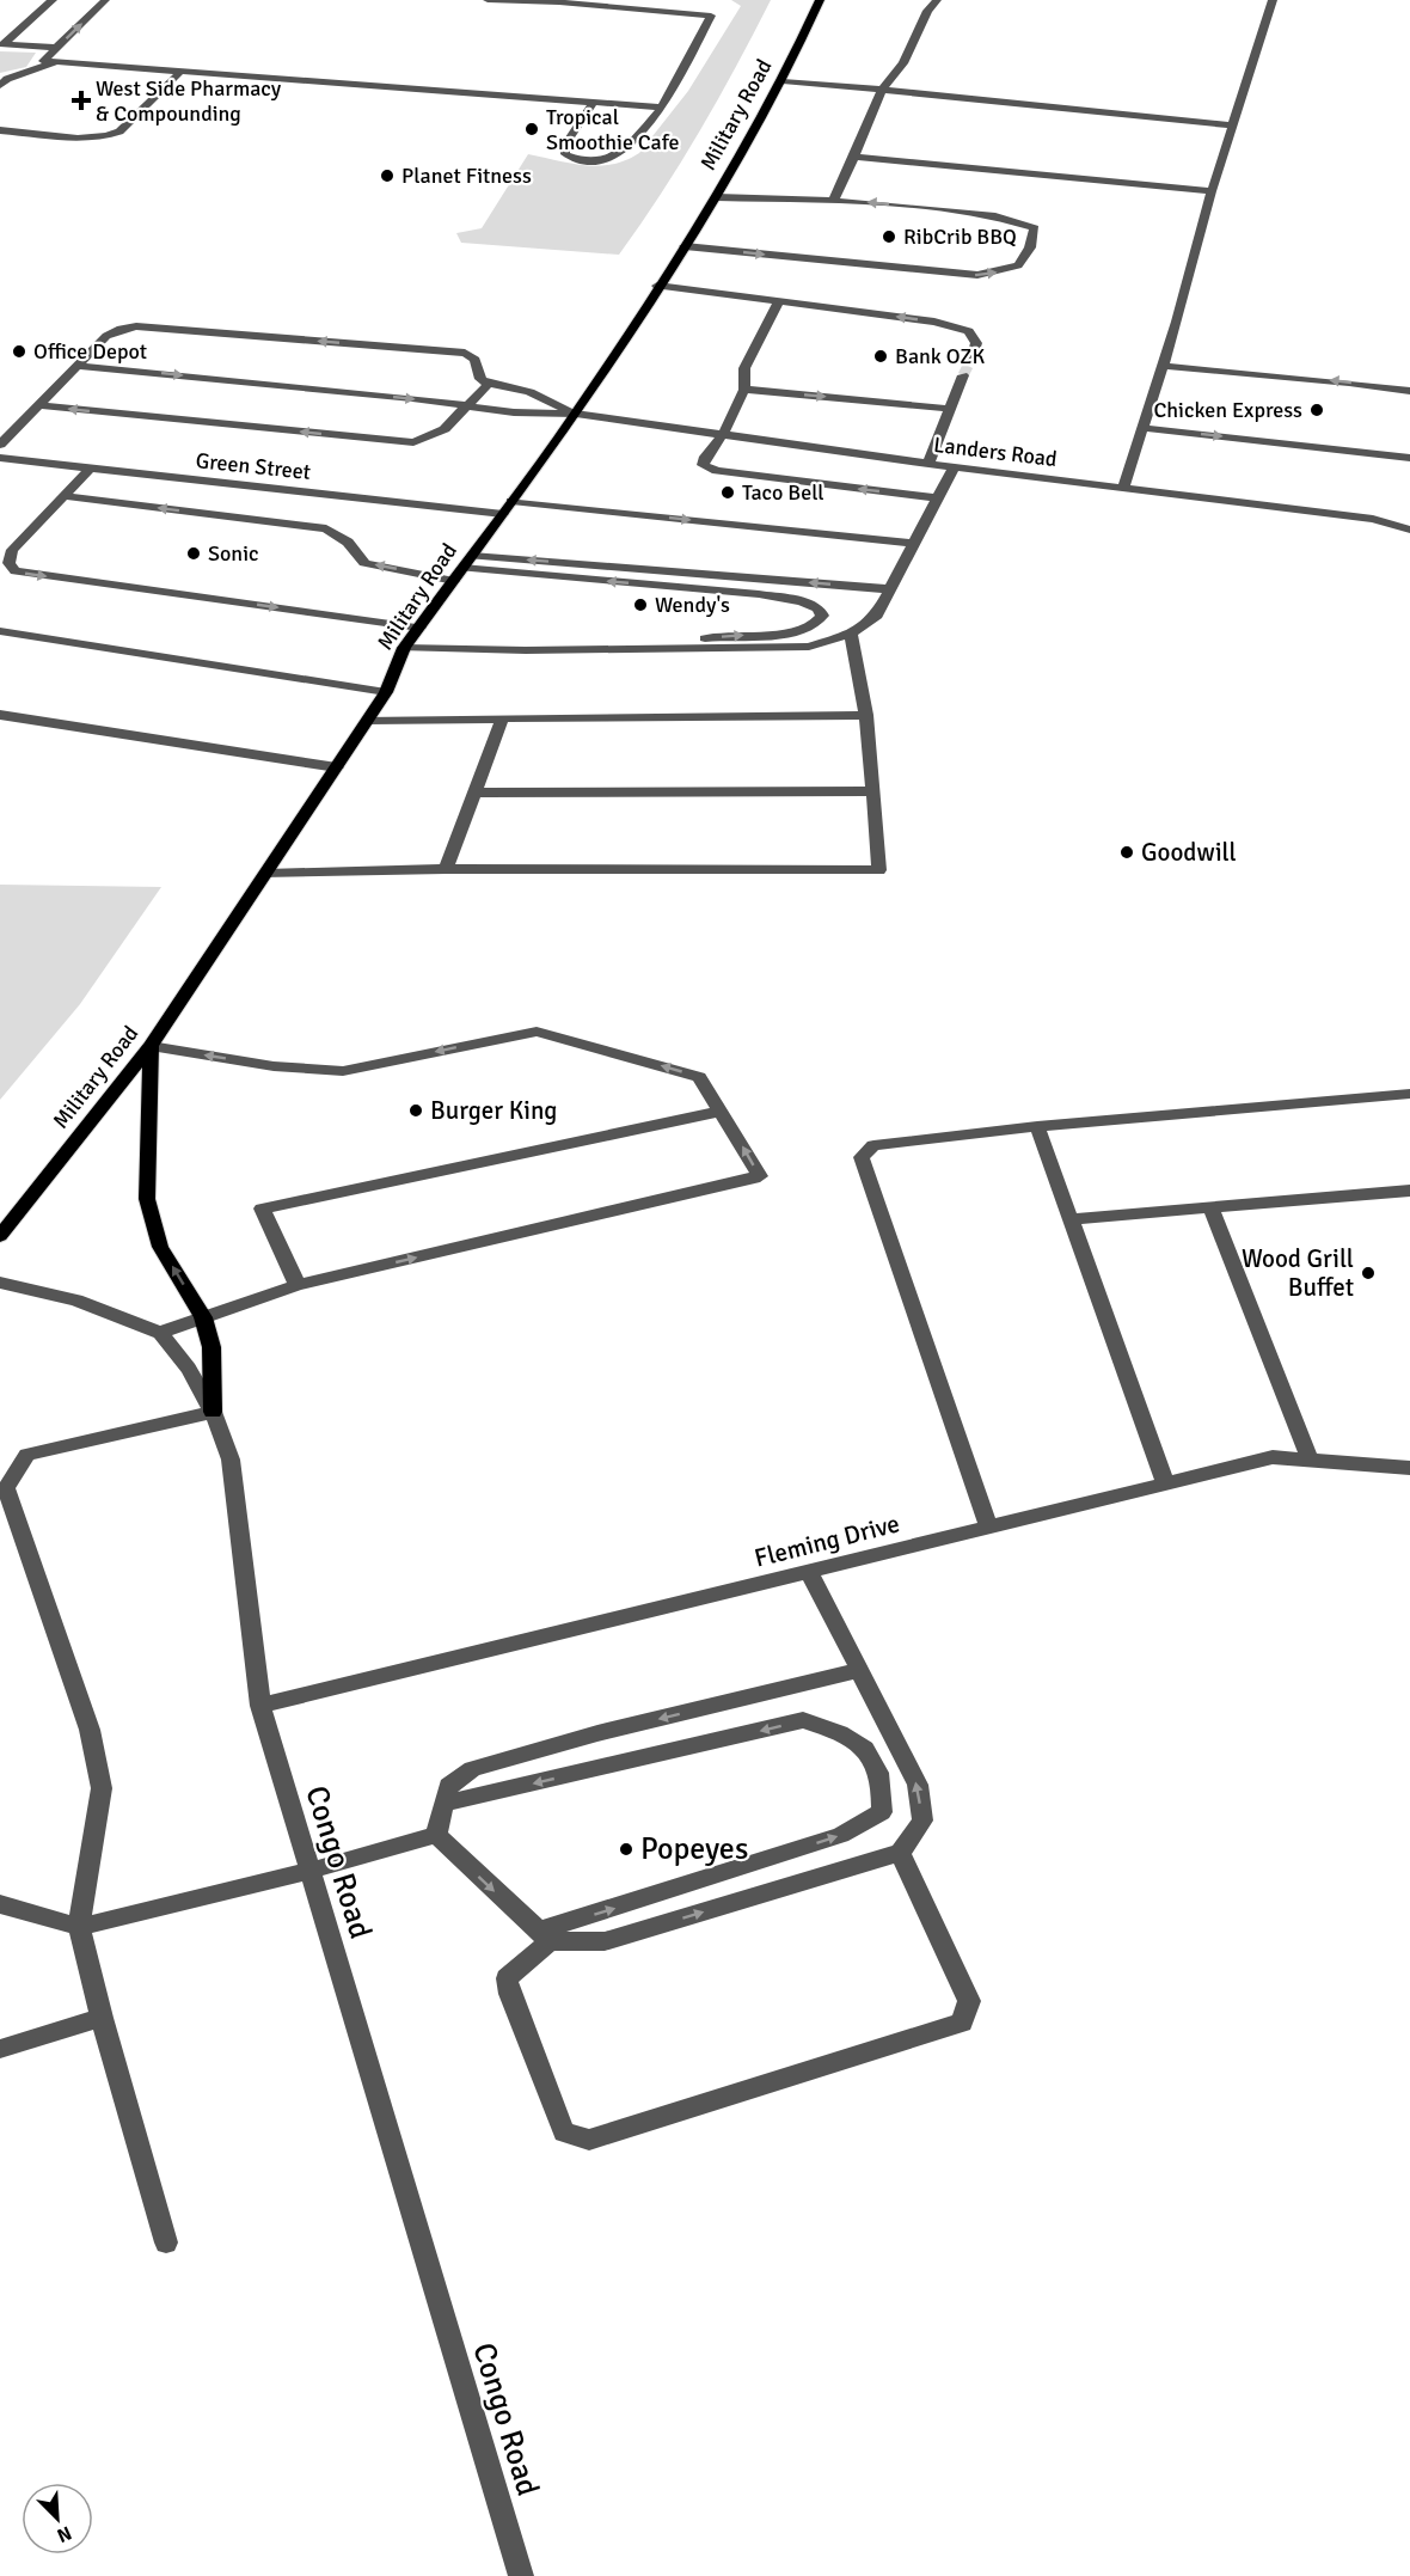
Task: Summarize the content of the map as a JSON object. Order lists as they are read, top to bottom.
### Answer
{
  "streets": {
    "main road": ["Military Road"],
    "street": [
      "Landers Road",
      "Green Street",
      "Fleming Drive",
      "Congo Road"
    ]
  },
  "crossings": [
    ["Military Road", "Landers Road"],
    ["Military Road", "Green Street"],
    ["Fleming Drive", "Congo Road"]
  ],
  "places": {
    "health": ["West Side Pharmacy & Compounding"],
    "other": [
      "Tropical Smoothie Cafe",
      "Planet Fitness",
      "RibCrib BBQ",
      "Office Depot",
      "Bank OZK",
      "Chicken Express",
      "Taco Bell",
      "Sonic",
      "Wendy's",
      "Goodwill",
      "Burger King",
      "Wood Grill Buffet",
      "Popeyes"
    ]
  },
  "north": "bottom right"
}
